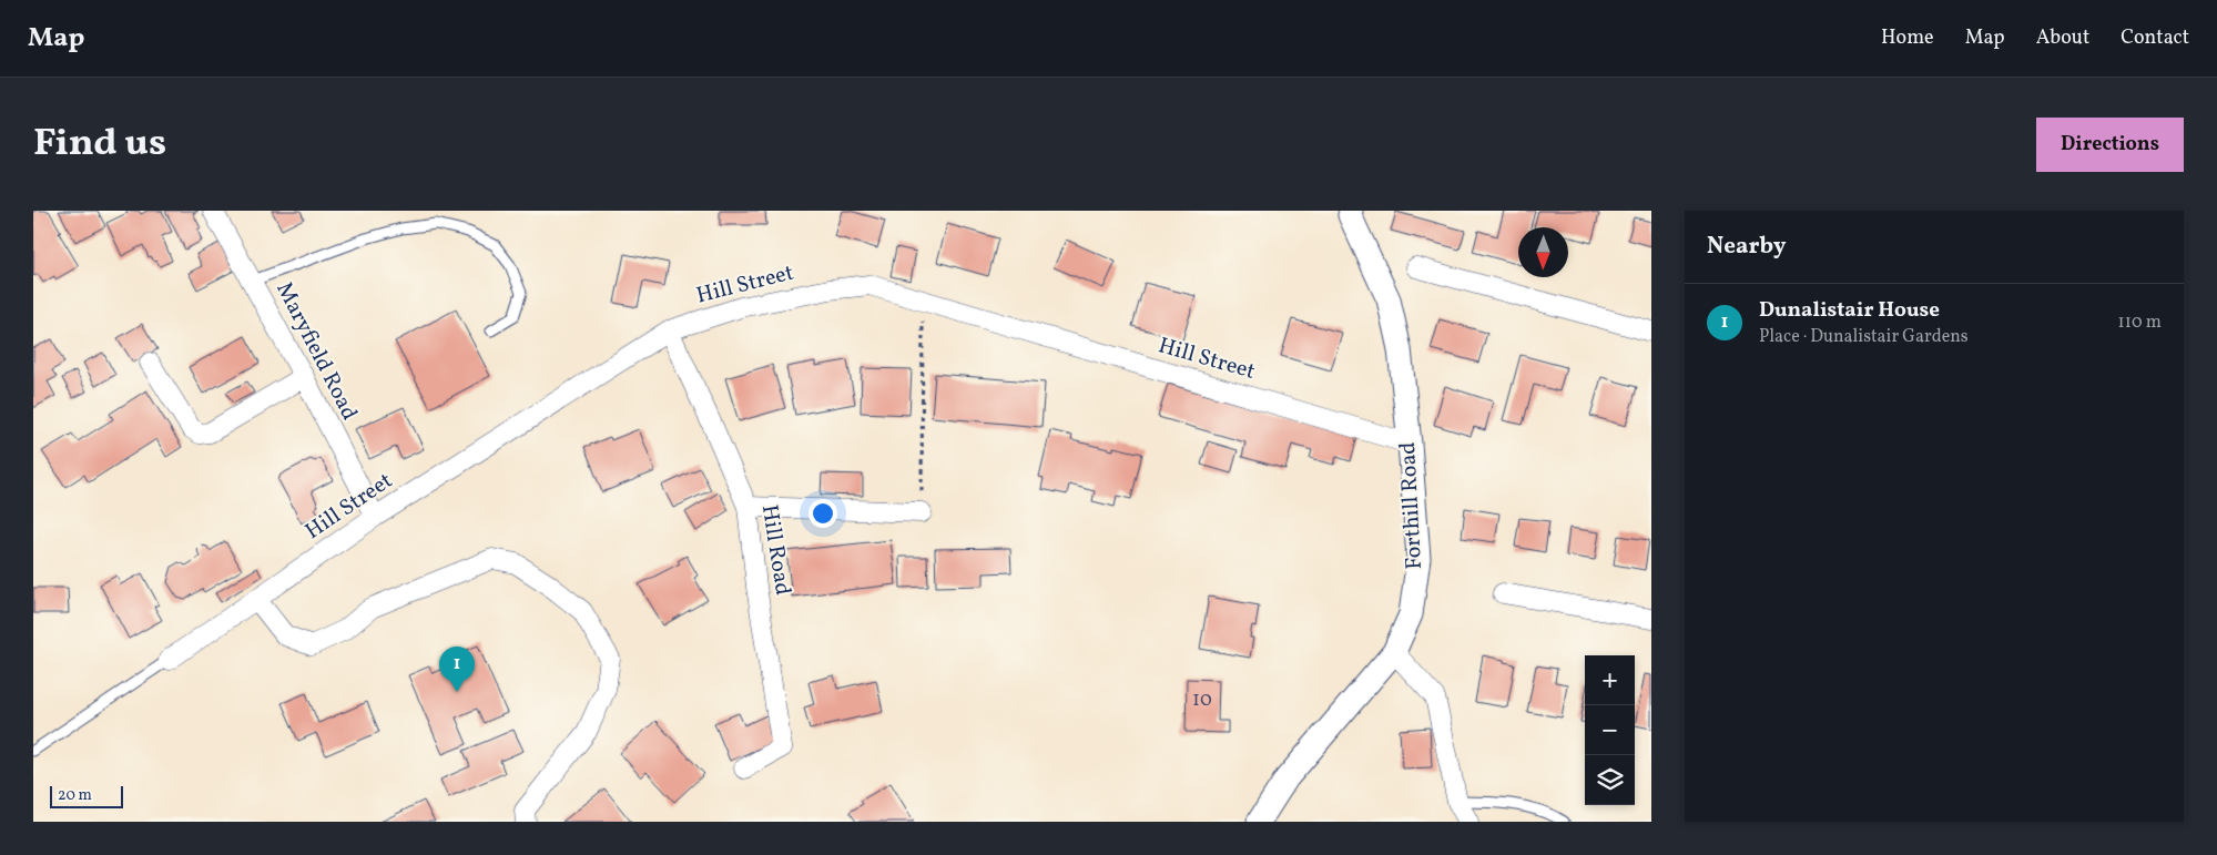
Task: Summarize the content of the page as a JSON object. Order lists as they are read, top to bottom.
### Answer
{
  "streets": {
    "street": [
      "Hill Street",
      "Maryfield Road",
      "Forthill Road",
      "Hill Road"
    ]
  },
  "crossings": [
    ["Hill Street", "Maryfield Road"],
    ["Hill Street", "Forthill Road"],
    ["Hill Street", "Hill Road"]
  ],
  "house_numbers": ["10"],
  "scale_bar": "20 m",
  "north": "bottom",
  "page": {
    "header": "Map",
    "nav": [
      "Home",
      "Map",
      "About",
      "Contact"
    ],
    "title": "Find us",
    "buttons": "Directions",
    "heading": "Nearby",
    "list": [
      {
        "mark": "1",
        "name": "Dunalistair House",
        "note": "Place · Dunalistair Gardens",
        "value": "110 m"
      }
    ],
    "pins": "1",
    "map_buttons": ["+", "−"],
    "scale": "20 m"
  }
}
